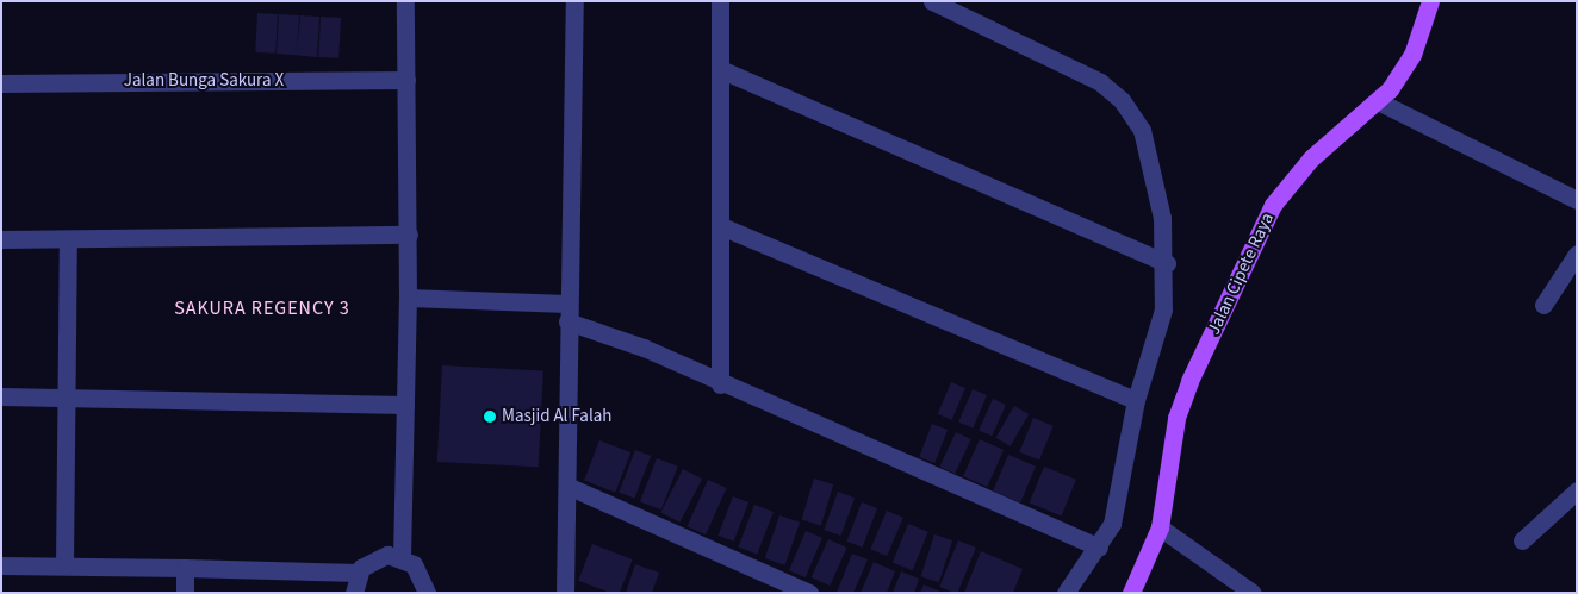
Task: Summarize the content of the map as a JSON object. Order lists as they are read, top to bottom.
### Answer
{
  "streets": {
    "main road": ["Jalan Cipete Raya"],
    "street": ["Jalan Bunga Sakura X"]
  },
  "districts": ["SAKURA REGENCY 3"],
  "places": ["Masjid Al Falah"]
}
